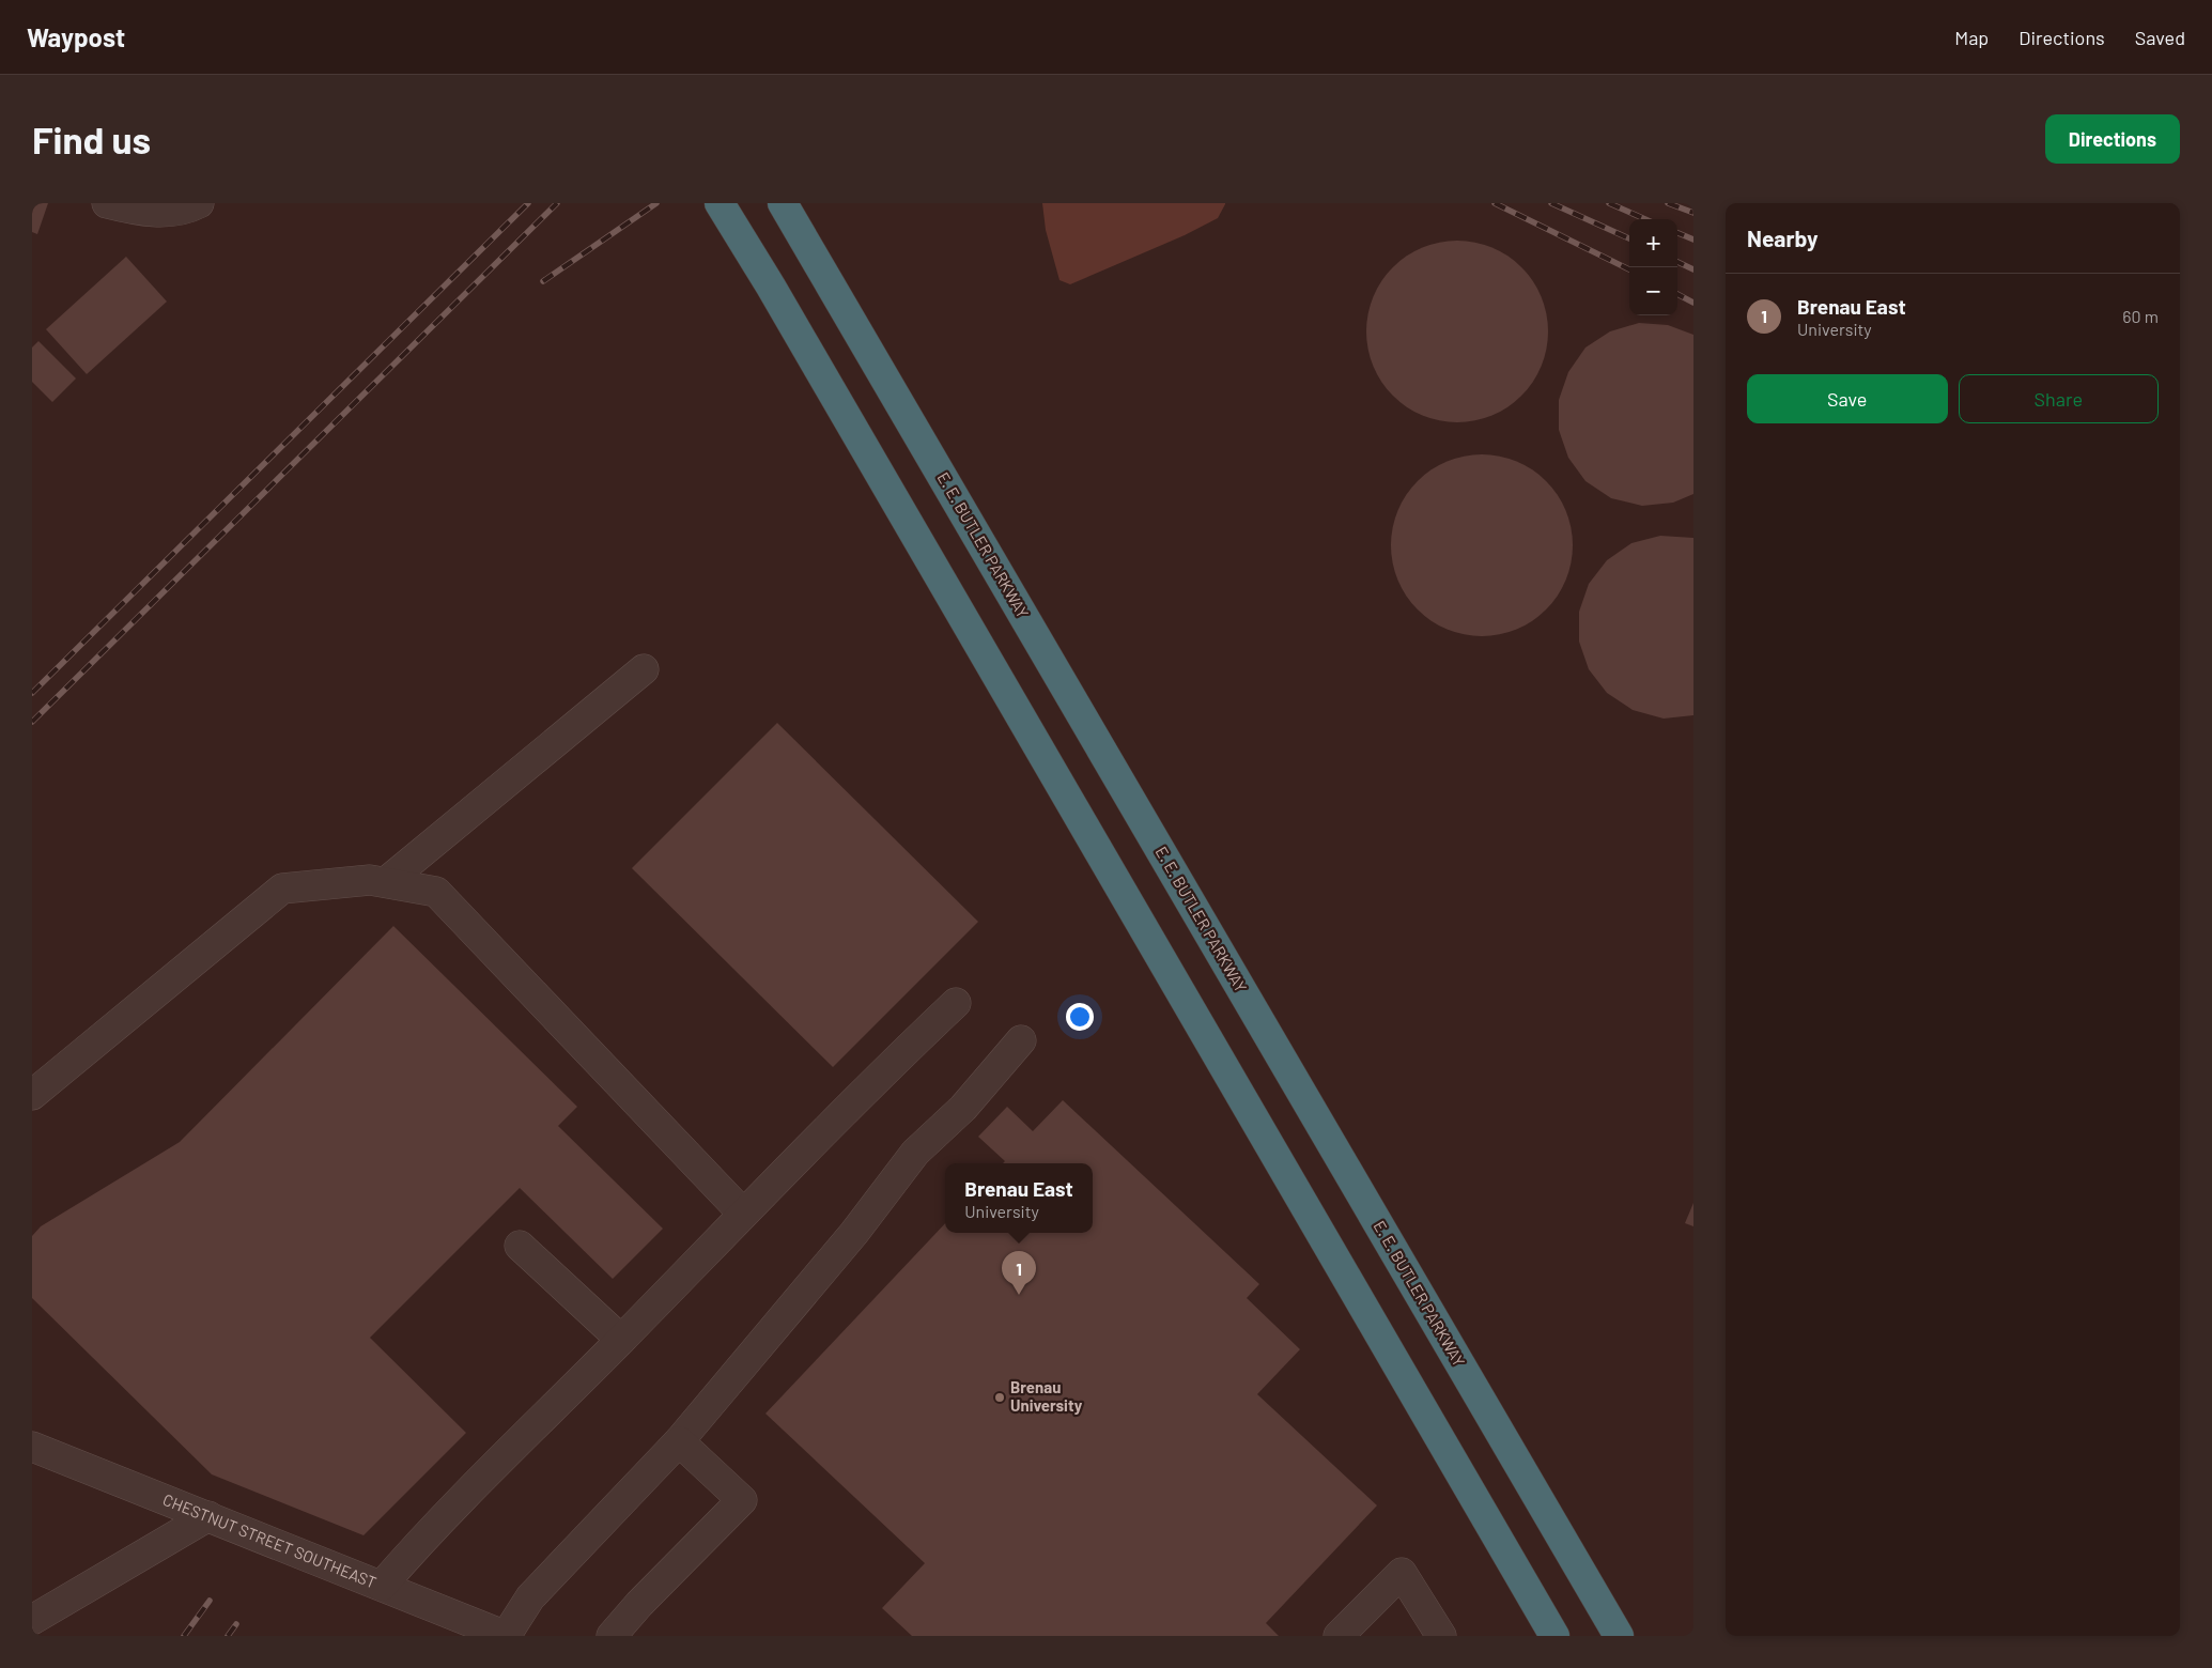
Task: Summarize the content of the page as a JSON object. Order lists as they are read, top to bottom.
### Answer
{
  "streets": {
    "highway": ["E. E. BUTLER PARKWAY"],
    "street": ["CHESTNUT STREET SOUTHEAST"]
  },
  "places": ["Brenau University"],
  "page": {
    "header": "Waypost",
    "nav": ["Map", "Directions", "Saved"],
    "buttons": [
      "Directions",
      ["Save", "Share"]
    ],
    "title": "Find us",
    "heading": "Nearby",
    "map_buttons": ["+", "−"],
    "list": [
      {
        "mark": "1",
        "name": "Brenau East",
        "note": "University",
        "value": "60 m"
      }
    ],
    "popup": ["Brenau East", "University"],
    "pins": "1"
  }
}
